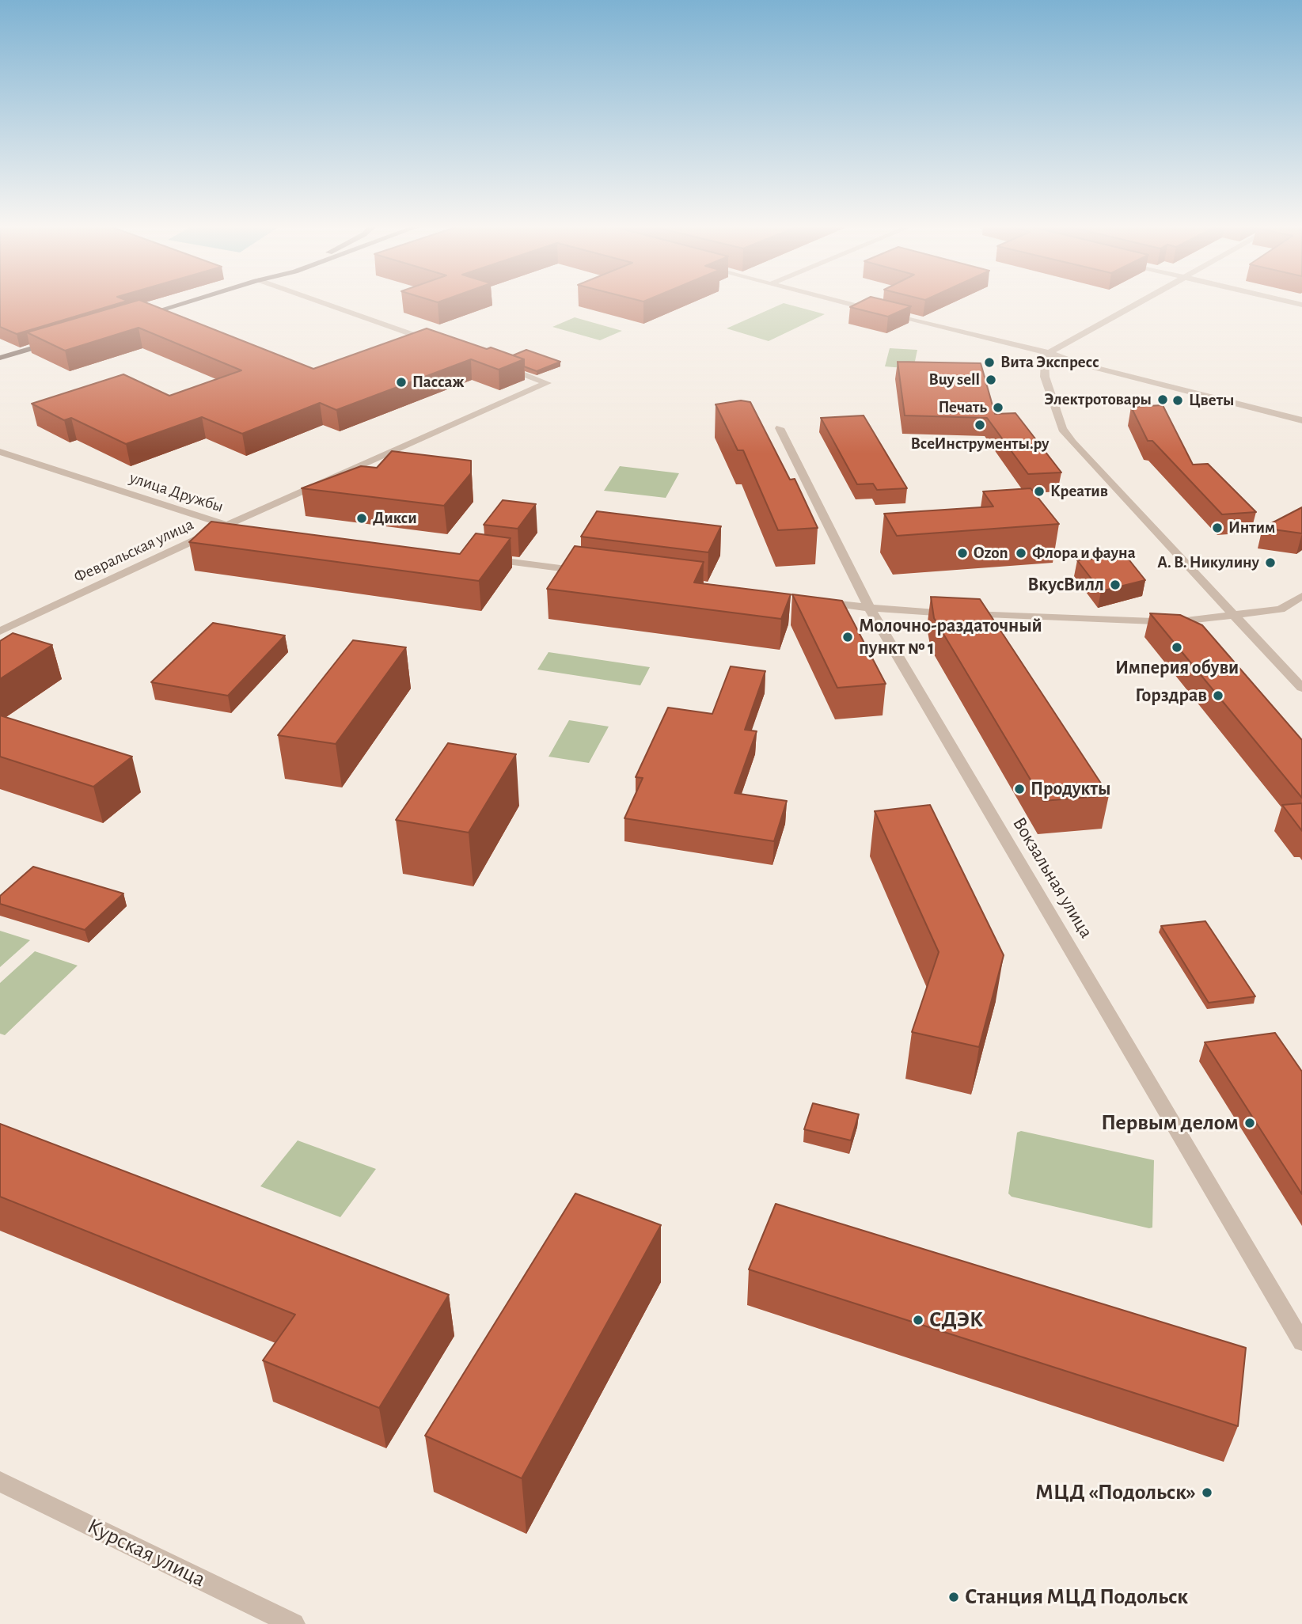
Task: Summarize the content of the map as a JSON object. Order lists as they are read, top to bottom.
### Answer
{
  "streets": {
    "street": [
      "улица Дружбы",
      "Февральская улица",
      "Вокзальная улица",
      "Курская улица"
    ]
  },
  "crossings": [
    ["улица Дружбы", "Февральская улица"]
  ],
  "places": [
    "Вита Экспресс",
    "Buy sell",
    "Пассаж",
    "Электротовары",
    "Цветы",
    "Печать",
    "ВсеИнструменты.ру",
    "Креатив",
    "Дикси",
    "Интим",
    "Ozon",
    "Флора и фауна",
    "А. В. Никулину",
    "ВкусВилл",
    "Молочно-раздаточный пункт № 1",
    "Империя обуви",
    "Горздрав",
    "Продукты",
    "Первым делом",
    "СДЭК",
    "МЦД «Подольск»",
    "Станция МЦД Подольск"
  ]
}
